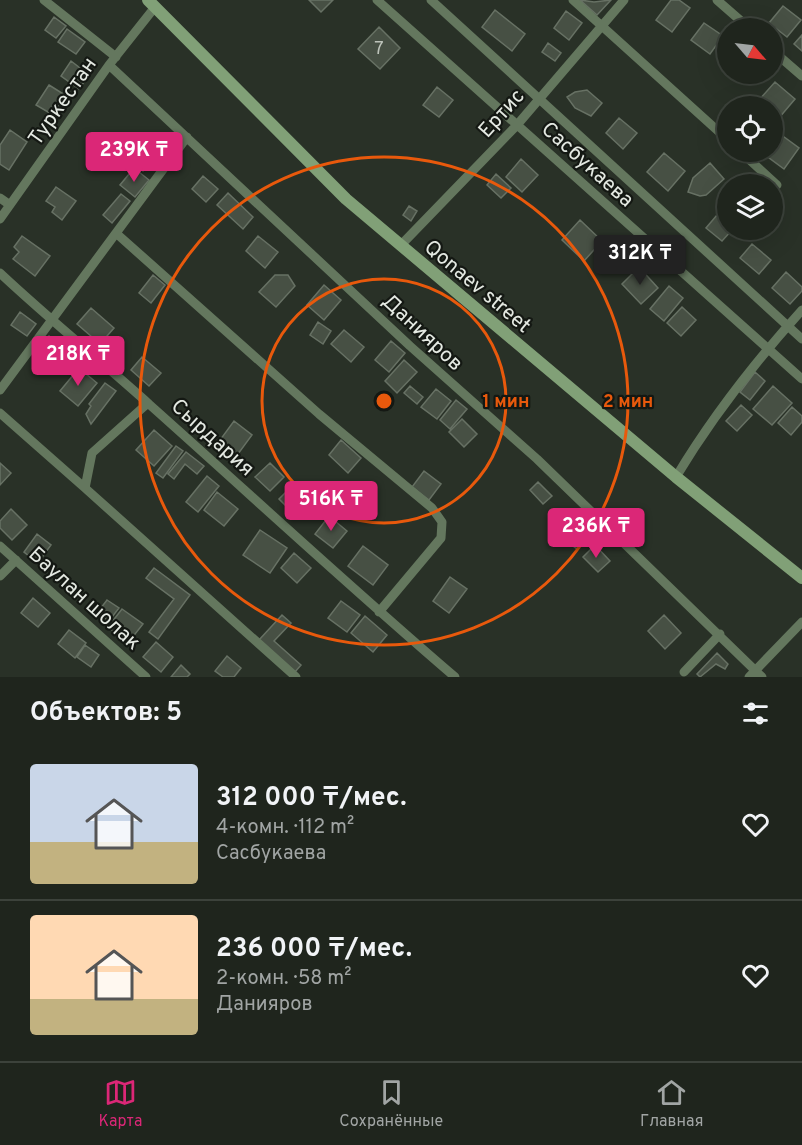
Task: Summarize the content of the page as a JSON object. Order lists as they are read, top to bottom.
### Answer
{
  "streets": {
    "main road": ["Qonaev street"],
    "street": [
      "Туркестан",
      "Ертис",
      "Сасбукаева",
      "Данияров",
      "Сырдария",
      "Баулан шолак"
    ]
  },
  "crossings": [
    ["Туркестан", "Qonaev street"],
    ["Туркестан", "Данияров"],
    ["Ертис", "Сасбукаева"],
    ["Ертис", "Qonaev street"]
  ],
  "house_numbers": ["7"],
  "north": "bottom right",
  "page": {
    "price": [
      "239K ₸",
      "312K ₸",
      "218K ₸",
      "516K ₸",
      "236K ₸"
    ],
    "heading": "Объектов: 5",
    "list": [
      {
        "name": "312 000 ₸/мес.",
        "note": "4-комн. · 112 m² · Сасбукаева"
      },
      {
        "name": "236 000 ₸/мес.",
        "note": "2-комн. · 58 m² · Данияров"
      }
    ],
    "tabs": ["Карта", "Сохранённые", "Главная"]
  },
  "rings": ["1 мин", "2 мин"]
}
